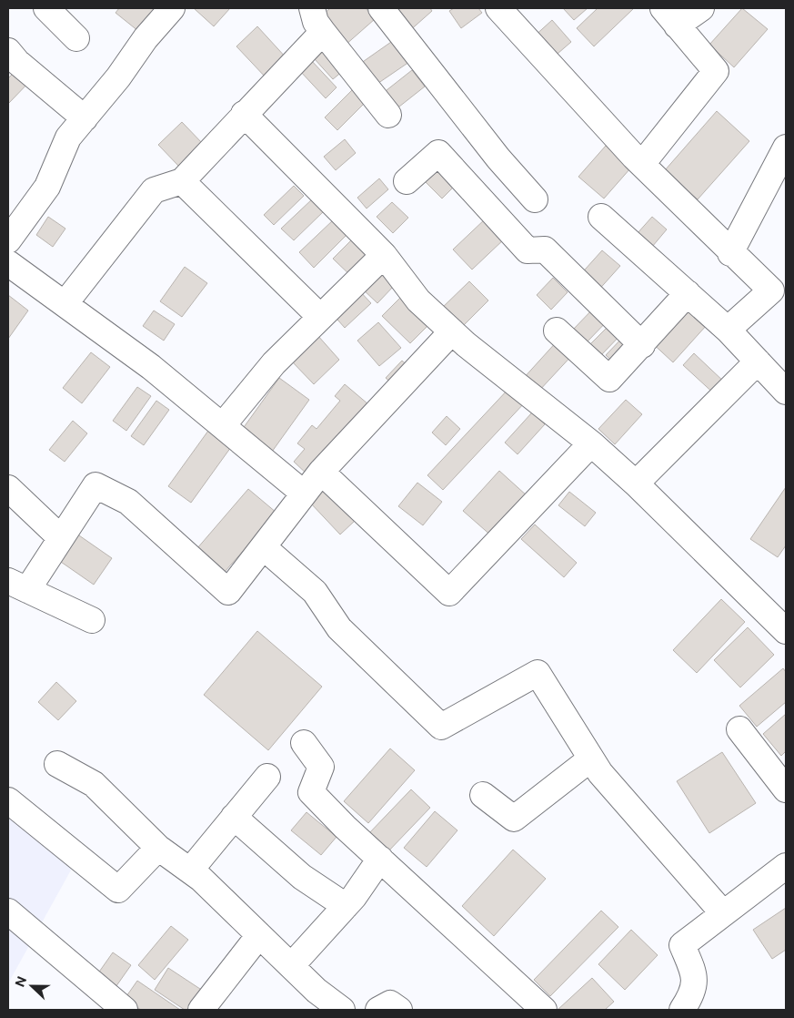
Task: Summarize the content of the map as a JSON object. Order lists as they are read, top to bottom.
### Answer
{
  "north": "left"
}
